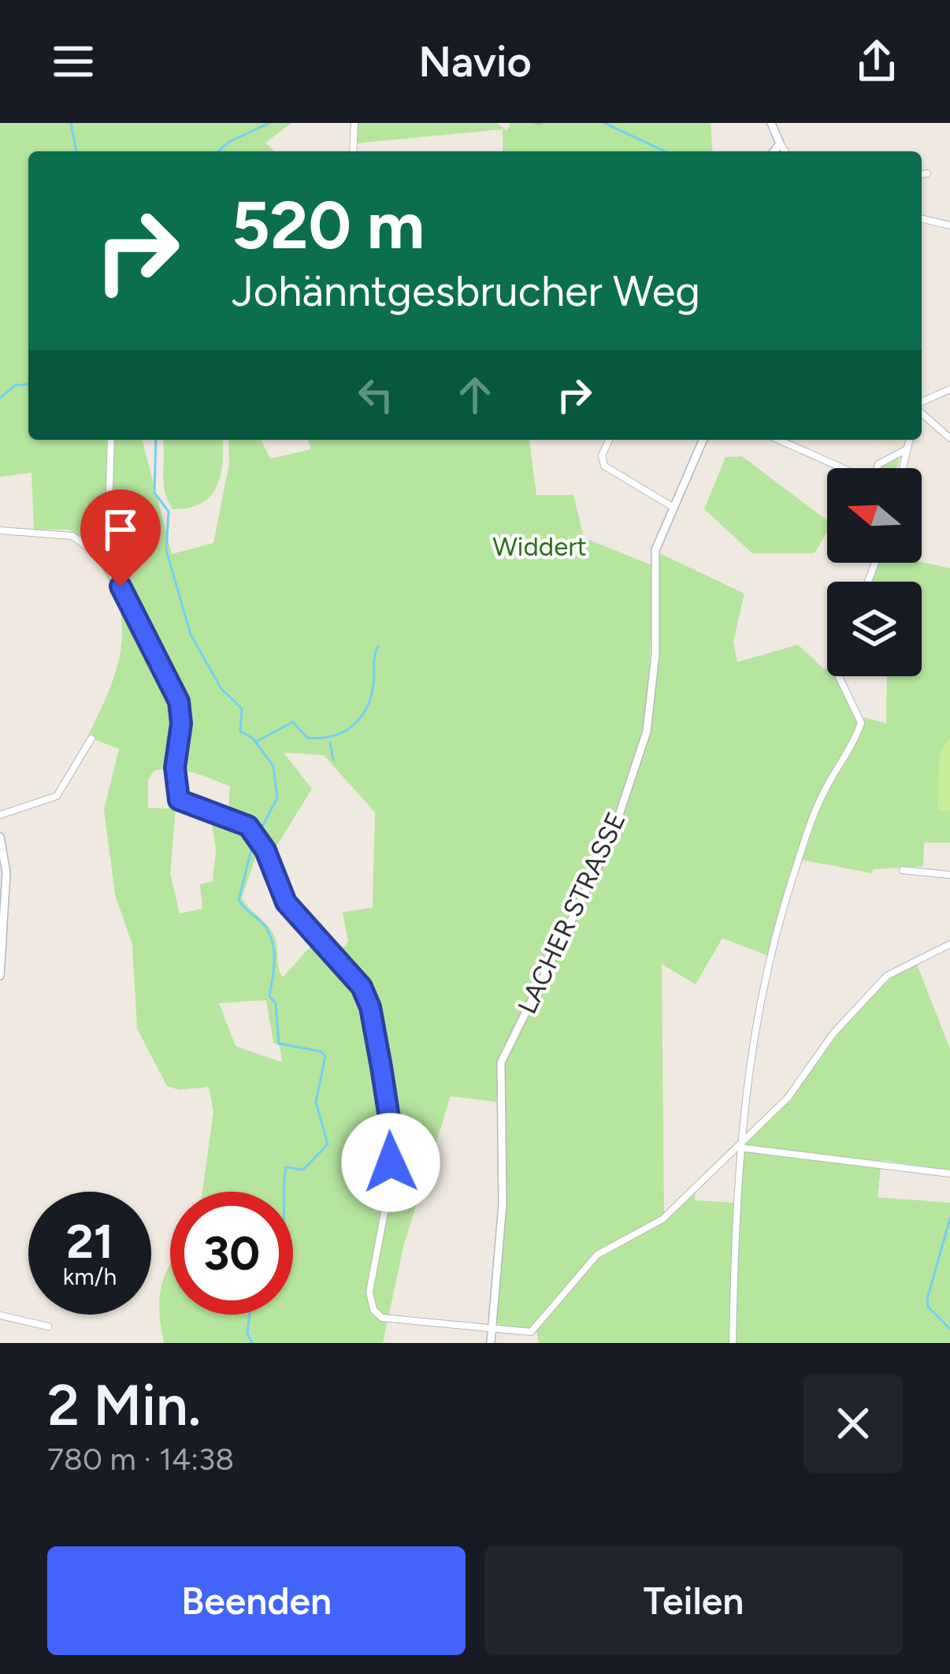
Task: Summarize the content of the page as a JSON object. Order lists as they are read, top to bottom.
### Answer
{
  "streets": {
    "street": ["LACHER STRASSE"]
  },
  "parks": ["Widdert"],
  "north": "left",
  "page": {
    "header": "Navio",
    "turn": ["520 m", "Johänntgesbrucher Weg"],
    "speed": "21 km/h",
    "limit": "30",
    "heading": ["2 Min.", "780 m · 14:38"],
    "buttons": ["Beenden", "Teilen"]
  }
}
